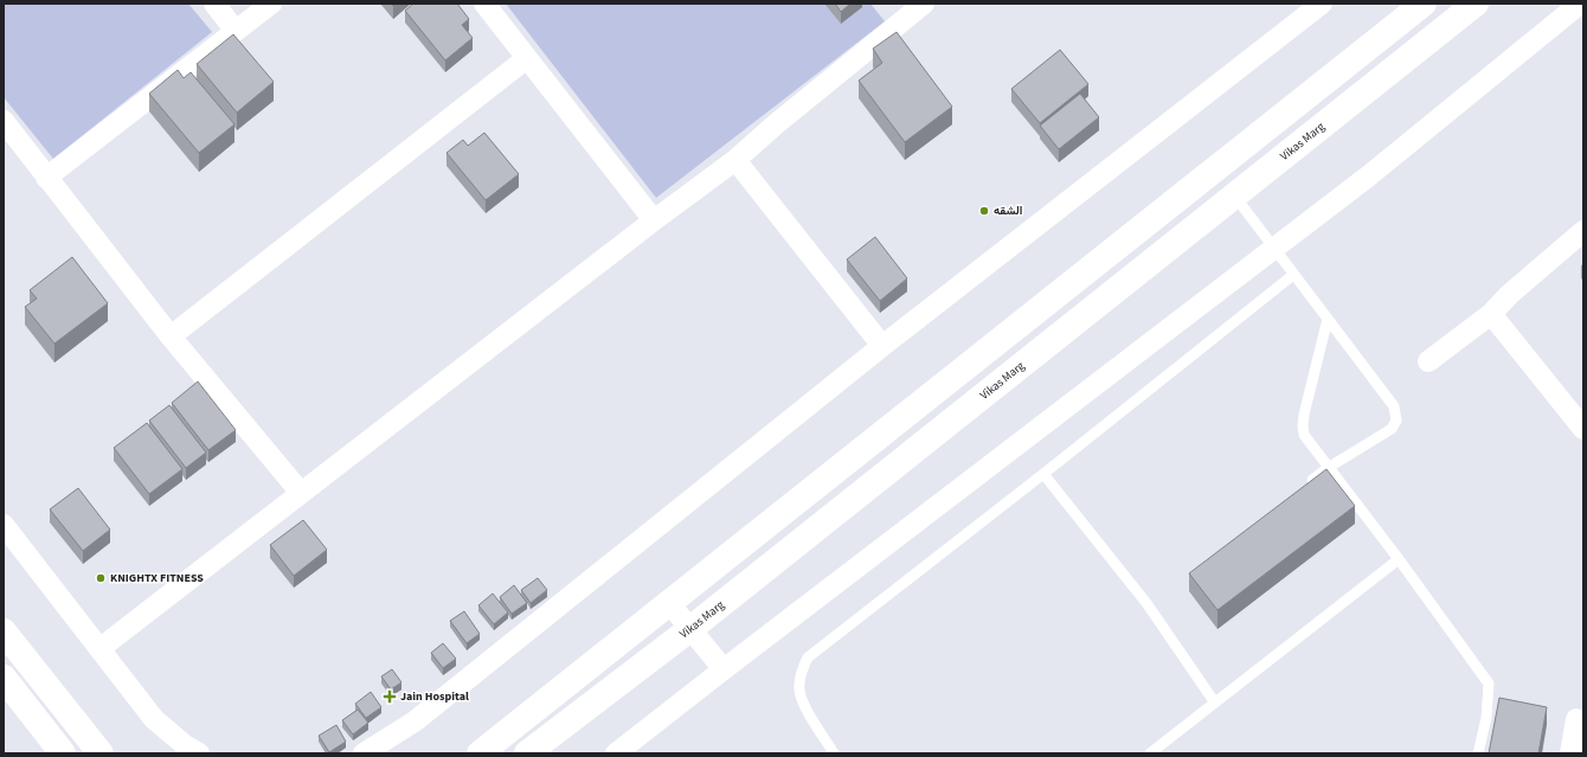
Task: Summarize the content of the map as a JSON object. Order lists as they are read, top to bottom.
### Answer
{
  "streets": {
    "main road": ["Vikas Marg"]
  },
  "places": {
    "other": ["الشقه", "KNIGHTX FITNESS"],
    "health": ["Jain Hospital"]
  }
}
